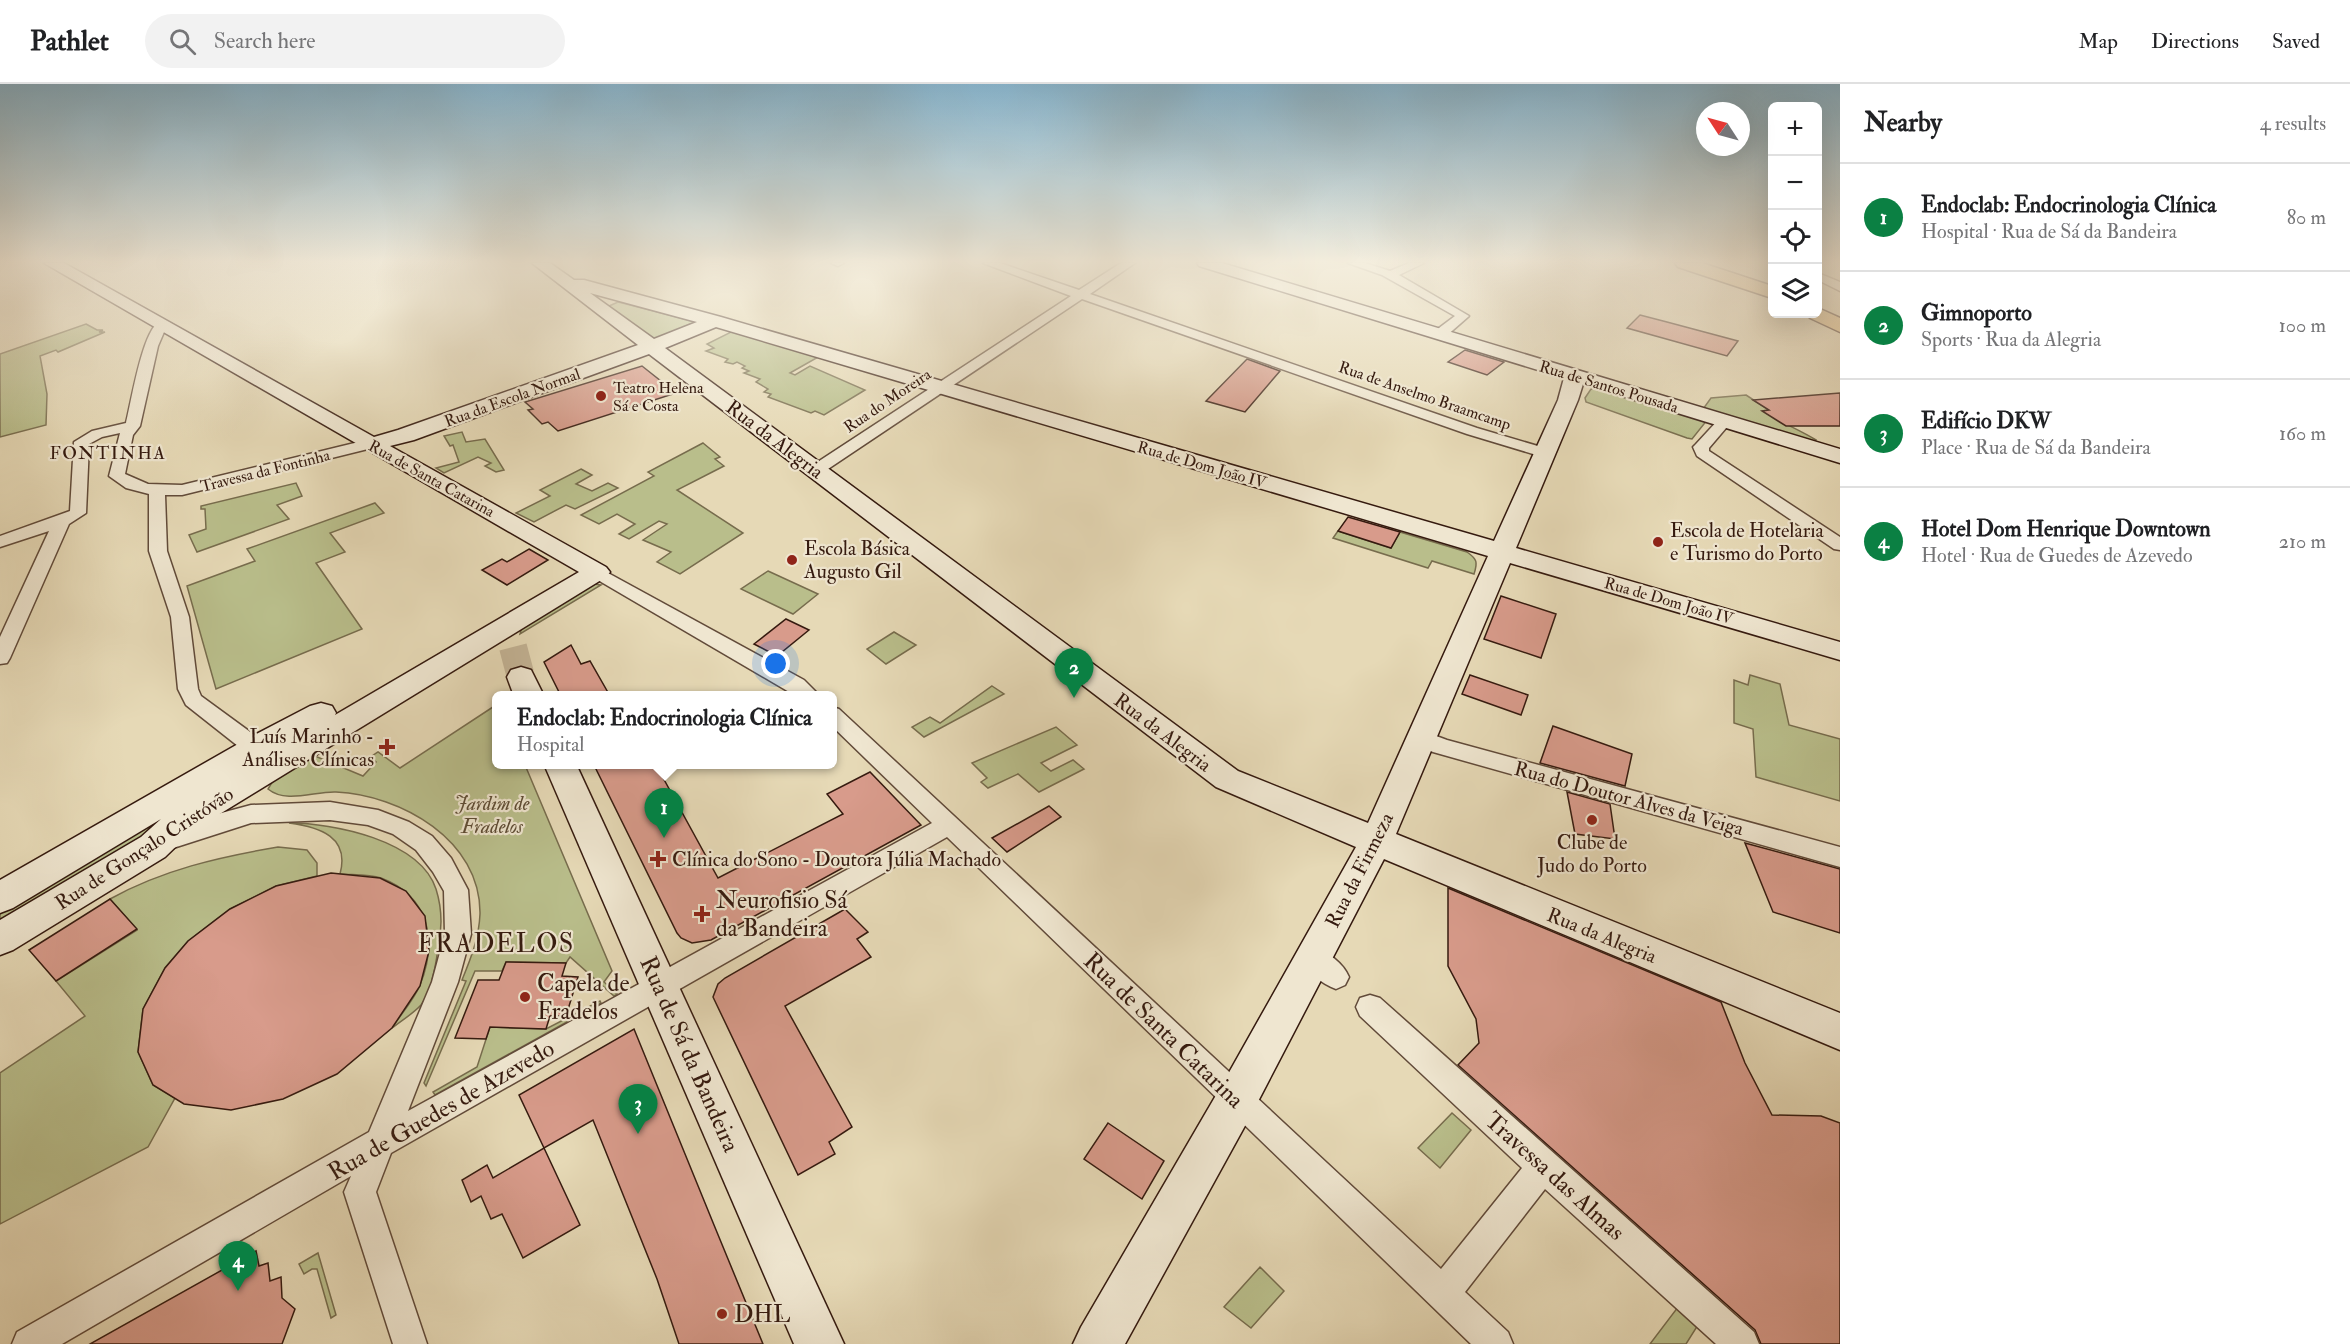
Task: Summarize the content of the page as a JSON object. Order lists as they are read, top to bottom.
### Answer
{
  "streets": {
    "main road": [
      "Rua de Santos Pousada",
      "Rua da Escola Normal",
      "Rua da Alegria",
      "Rua de Dom João IV",
      "Rua de Santa Catarina",
      "Rua de Gonçalo Cristóvão",
      "Rua da Firmeza",
      "Rua de Sá da Bandeira"
    ],
    "street": [
      "Rua de Anselmo Braamcamp",
      "Rua do Moreira",
      "Travessa da Fontinha",
      "Rua do Doutor Alves da Veiga",
      "Rua de Guedes de Azevedo",
      "Travessa das Almas"
    ]
  },
  "crossings": [
    ["Rua de Santos Pousada", "Rua da Firmeza"],
    ["Rua de Anselmo Braamcamp", "Rua da Firmeza"],
    ["Rua da Escola Normal", "Rua da Alegria"],
    ["Rua da Escola Normal", "Travessa da Fontinha"],
    ["Rua da Escola Normal", "Rua de Santa Catarina"],
    ["Rua do Moreira", "Rua da Alegria"],
    ["Rua do Moreira", "Rua de Dom João IV"],
    ["Rua da Alegria", "Rua da Firmeza"],
    ["Rua de Dom João IV", "Rua da Firmeza"],
    ["Travessa da Fontinha", "Rua de Santa Catarina"],
    ["Rua de Santa Catarina", "Rua de Gonçalo Cristóvão"],
    ["Rua de Santa Catarina", "Rua da Firmeza"],
    ["Rua de Santa Catarina", "Rua de Guedes de Azevedo"],
    ["Rua do Doutor Alves da Veiga", "Rua da Firmeza"],
    ["Rua de Sá da Bandeira", "Rua de Guedes de Azevedo"]
  ],
  "districts": ["FONTINHA", "FRADELOS"],
  "parks": ["Jardim de Fradelos"],
  "places": {
    "other": [
      "Teatro Helena Sá e Costa",
      "Escola de Hotelaria e Turismo do Porto",
      "Escola Básica Augusto Gil",
      "Clube de Judo do Porto",
      "Capela de Fradelos",
      "DHL"
    ],
    "health": ["Luís Marinho - Análises Clínicas", "Clínica do Sono - Doutora Júlia Machado", "Neurofisio Sá da Bandeira"]
  },
  "north": "top left",
  "page": {
    "header": "Pathlet",
    "search": "Search here",
    "nav": ["Map", "Directions", "Saved"],
    "heading": ["Nearby", "4 results"],
    "map_buttons": ["+", "−"],
    "list": [
      {
        "mark": "1",
        "name": "Endoclab: Endocrinologia Clínica",
        "note": "Hospital · Rua de Sá da Bandeira",
        "value": "80 m"
      },
      {
        "mark": "2",
        "name": "Gimnoporto",
        "note": "Sports · Rua da Alegria",
        "value": "100 m"
      },
      {
        "mark": "3",
        "name": "Edifício DKW",
        "note": "Place · Rua de Sá da Bandeira",
        "value": "160 m"
      },
      {
        "mark": "4",
        "name": "Hotel Dom Henrique Downtown",
        "note": "Hotel · Rua de Guedes de Azevedo",
        "value": "210 m"
      }
    ],
    "pins": [
      "2",
      "1",
      "3",
      "4"
    ],
    "popup": ["Endoclab: Endocrinologia Clínica", "Hospital"]
  }
}
